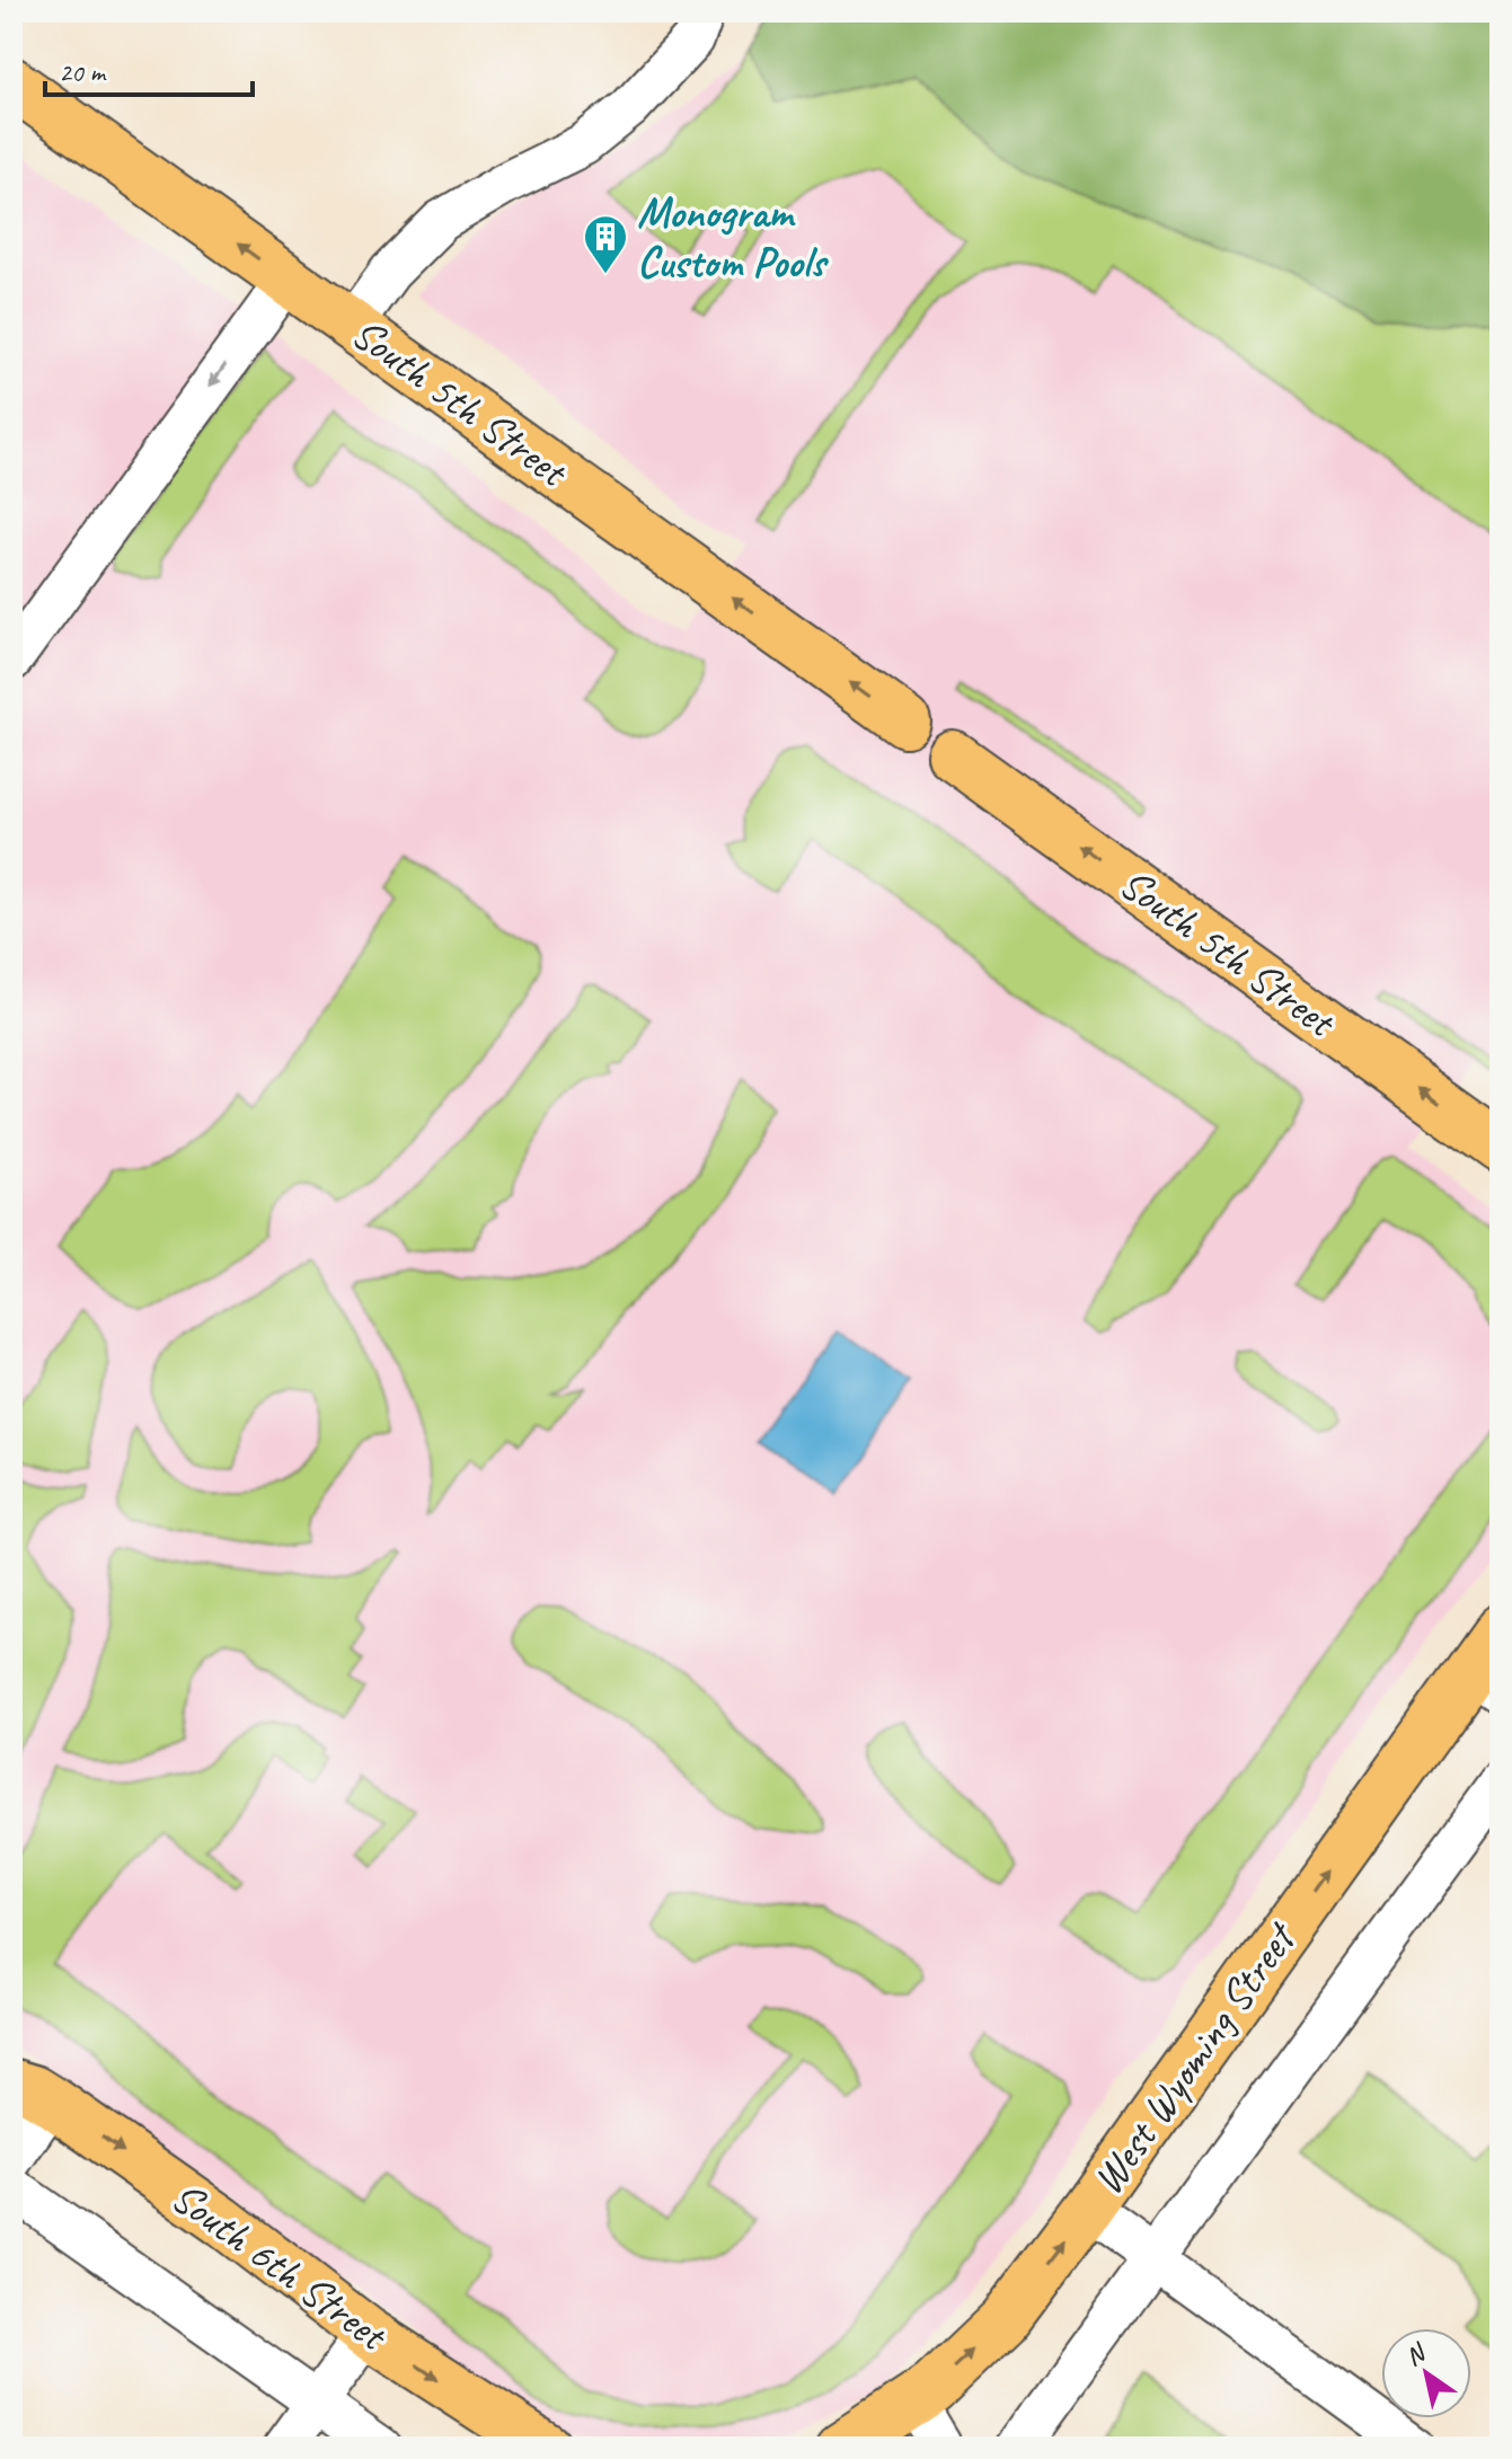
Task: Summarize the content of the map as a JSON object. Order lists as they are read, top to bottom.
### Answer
{
  "streets": {
    "main road": ["South 5th Street", "West Wyoming Street", "South 6th Street"]
  },
  "one_way": ["South 5th Street", "West Wyoming Street", "South 6th Street"],
  "places": {
    "building": ["Monogram Custom Pools"]
  },
  "scale_bar": "20 m",
  "north": "top left"
}
